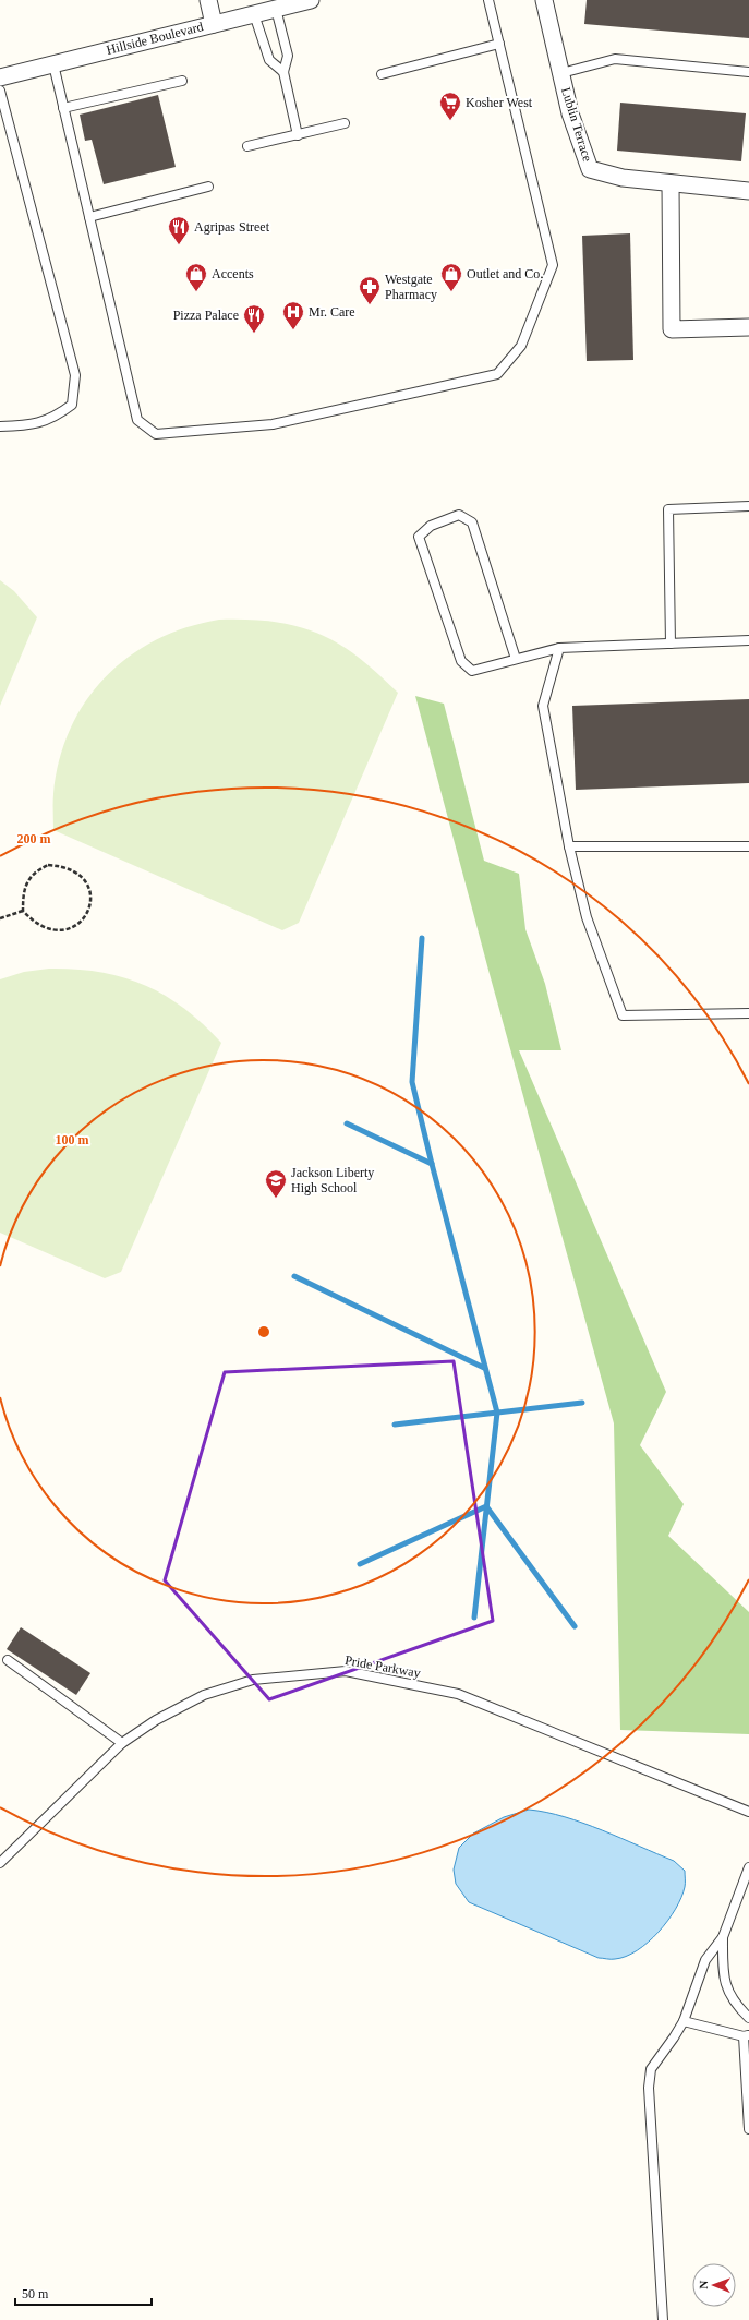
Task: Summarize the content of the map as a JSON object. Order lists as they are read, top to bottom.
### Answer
{
  "streets": {
    "street": ["Hillside Boulevard", "Lublin Terrace"],
    "lane": ["Pride Parkway"]
  },
  "places": {
    "supermarket": ["Kosher West"],
    "restaurant": ["Agripas Street", "Pizza Palace"],
    "shop": ["Accents", "Outlet and Co."],
    "pharmacy": ["Westgate Pharmacy"],
    "hospital": ["Mr. Care"],
    "school or university": ["Jackson Liberty High School"]
  },
  "scale_bar": "50 m",
  "north": "left",
  "rings": ["200 m", "100 m"]
}
